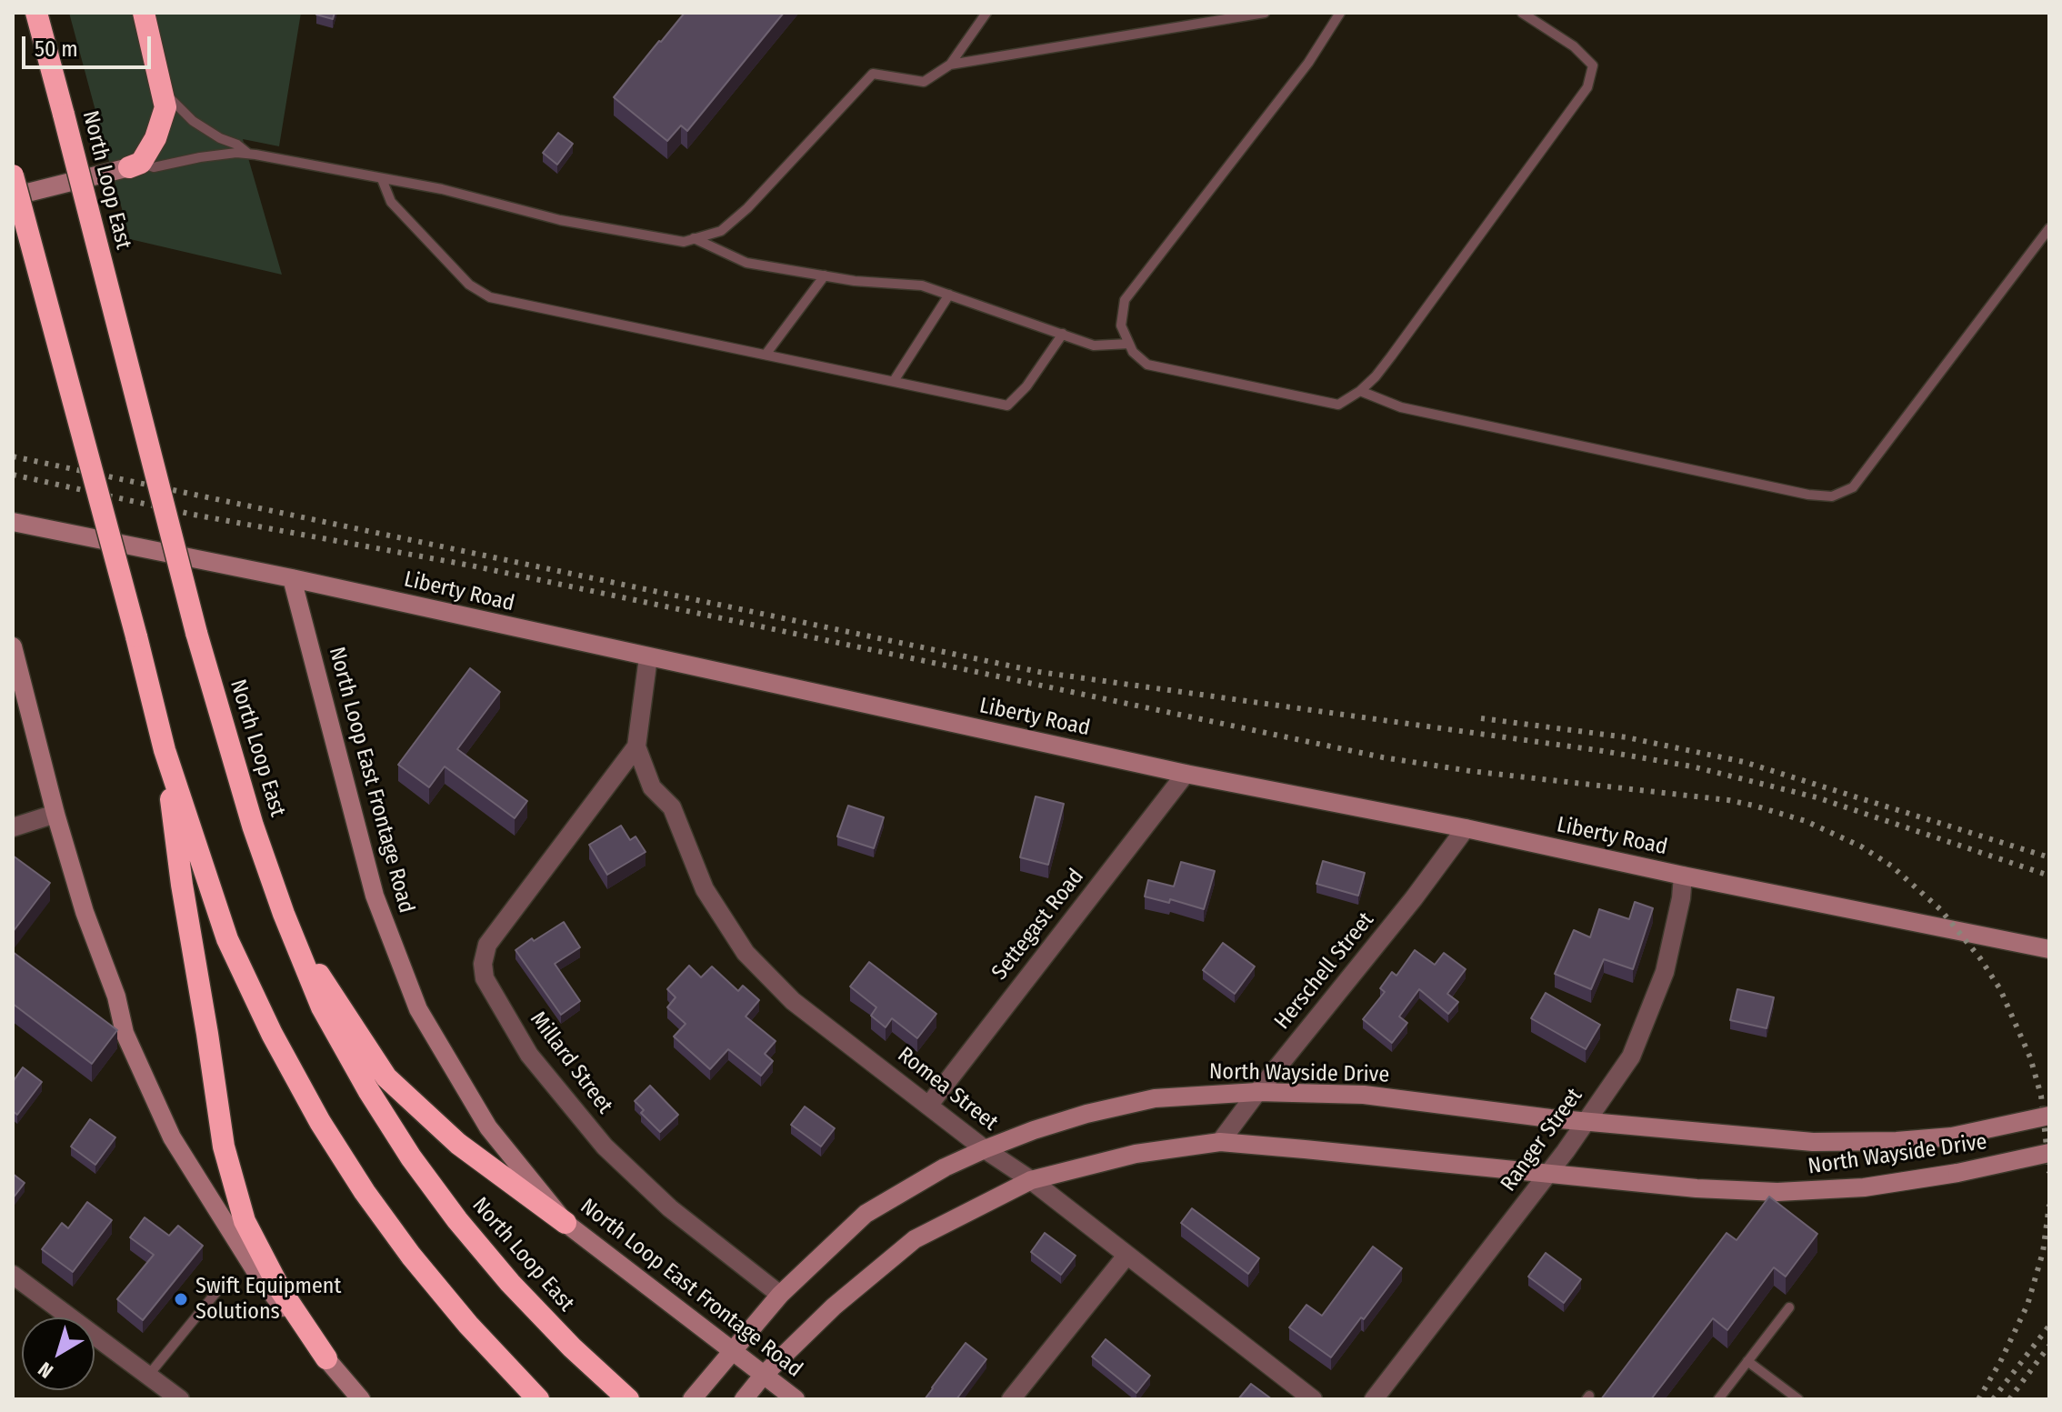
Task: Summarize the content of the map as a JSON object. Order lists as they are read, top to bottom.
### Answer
{
  "streets": {
    "highway": ["North Loop East"],
    "main road": ["Liberty Road", "North Loop East Frontage Road", "North Wayside Drive"],
    "street": [
      "Settegast Road",
      "Herschell Street",
      "Millard Street",
      "Romea Street",
      "Ranger Street"
    ]
  },
  "crossings": [
    ["Liberty Road", "North Loop East Frontage Road"],
    ["Liberty Road", "Settegast Road"],
    ["Liberty Road", "Herschell Street"],
    ["Liberty Road", "Millard Street"],
    ["Liberty Road", "Ranger Street"],
    ["North Loop East Frontage Road", "North Wayside Drive"],
    ["Settegast Road", "Romea Street"],
    ["Herschell Street", "North Wayside Drive"],
    ["Millard Street", "North Wayside Drive"],
    ["Millard Street", "Romea Street"],
    ["North Wayside Drive", "Romea Street"],
    ["North Wayside Drive", "Ranger Street"]
  ],
  "places": ["Swift Equipment Solutions"],
  "scale_bar": "50 m",
  "north": "bottom left"
}
